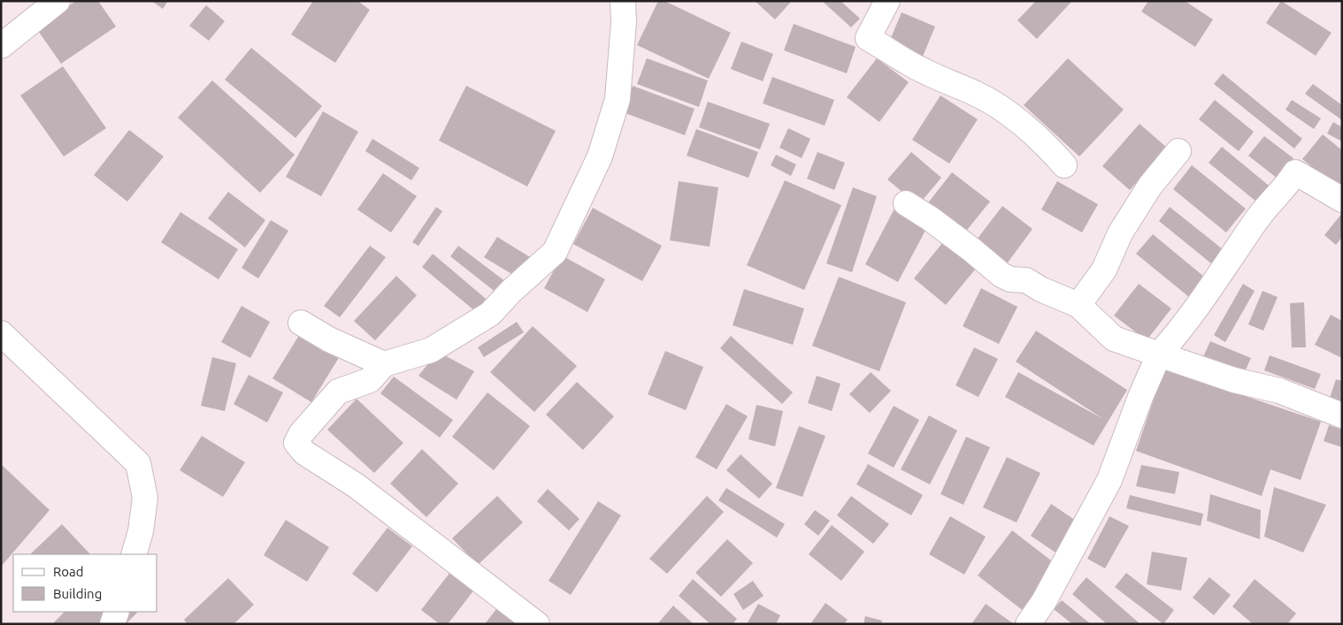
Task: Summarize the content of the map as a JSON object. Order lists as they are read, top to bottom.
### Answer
{
  "legend": ["Road", "Building"]
}
